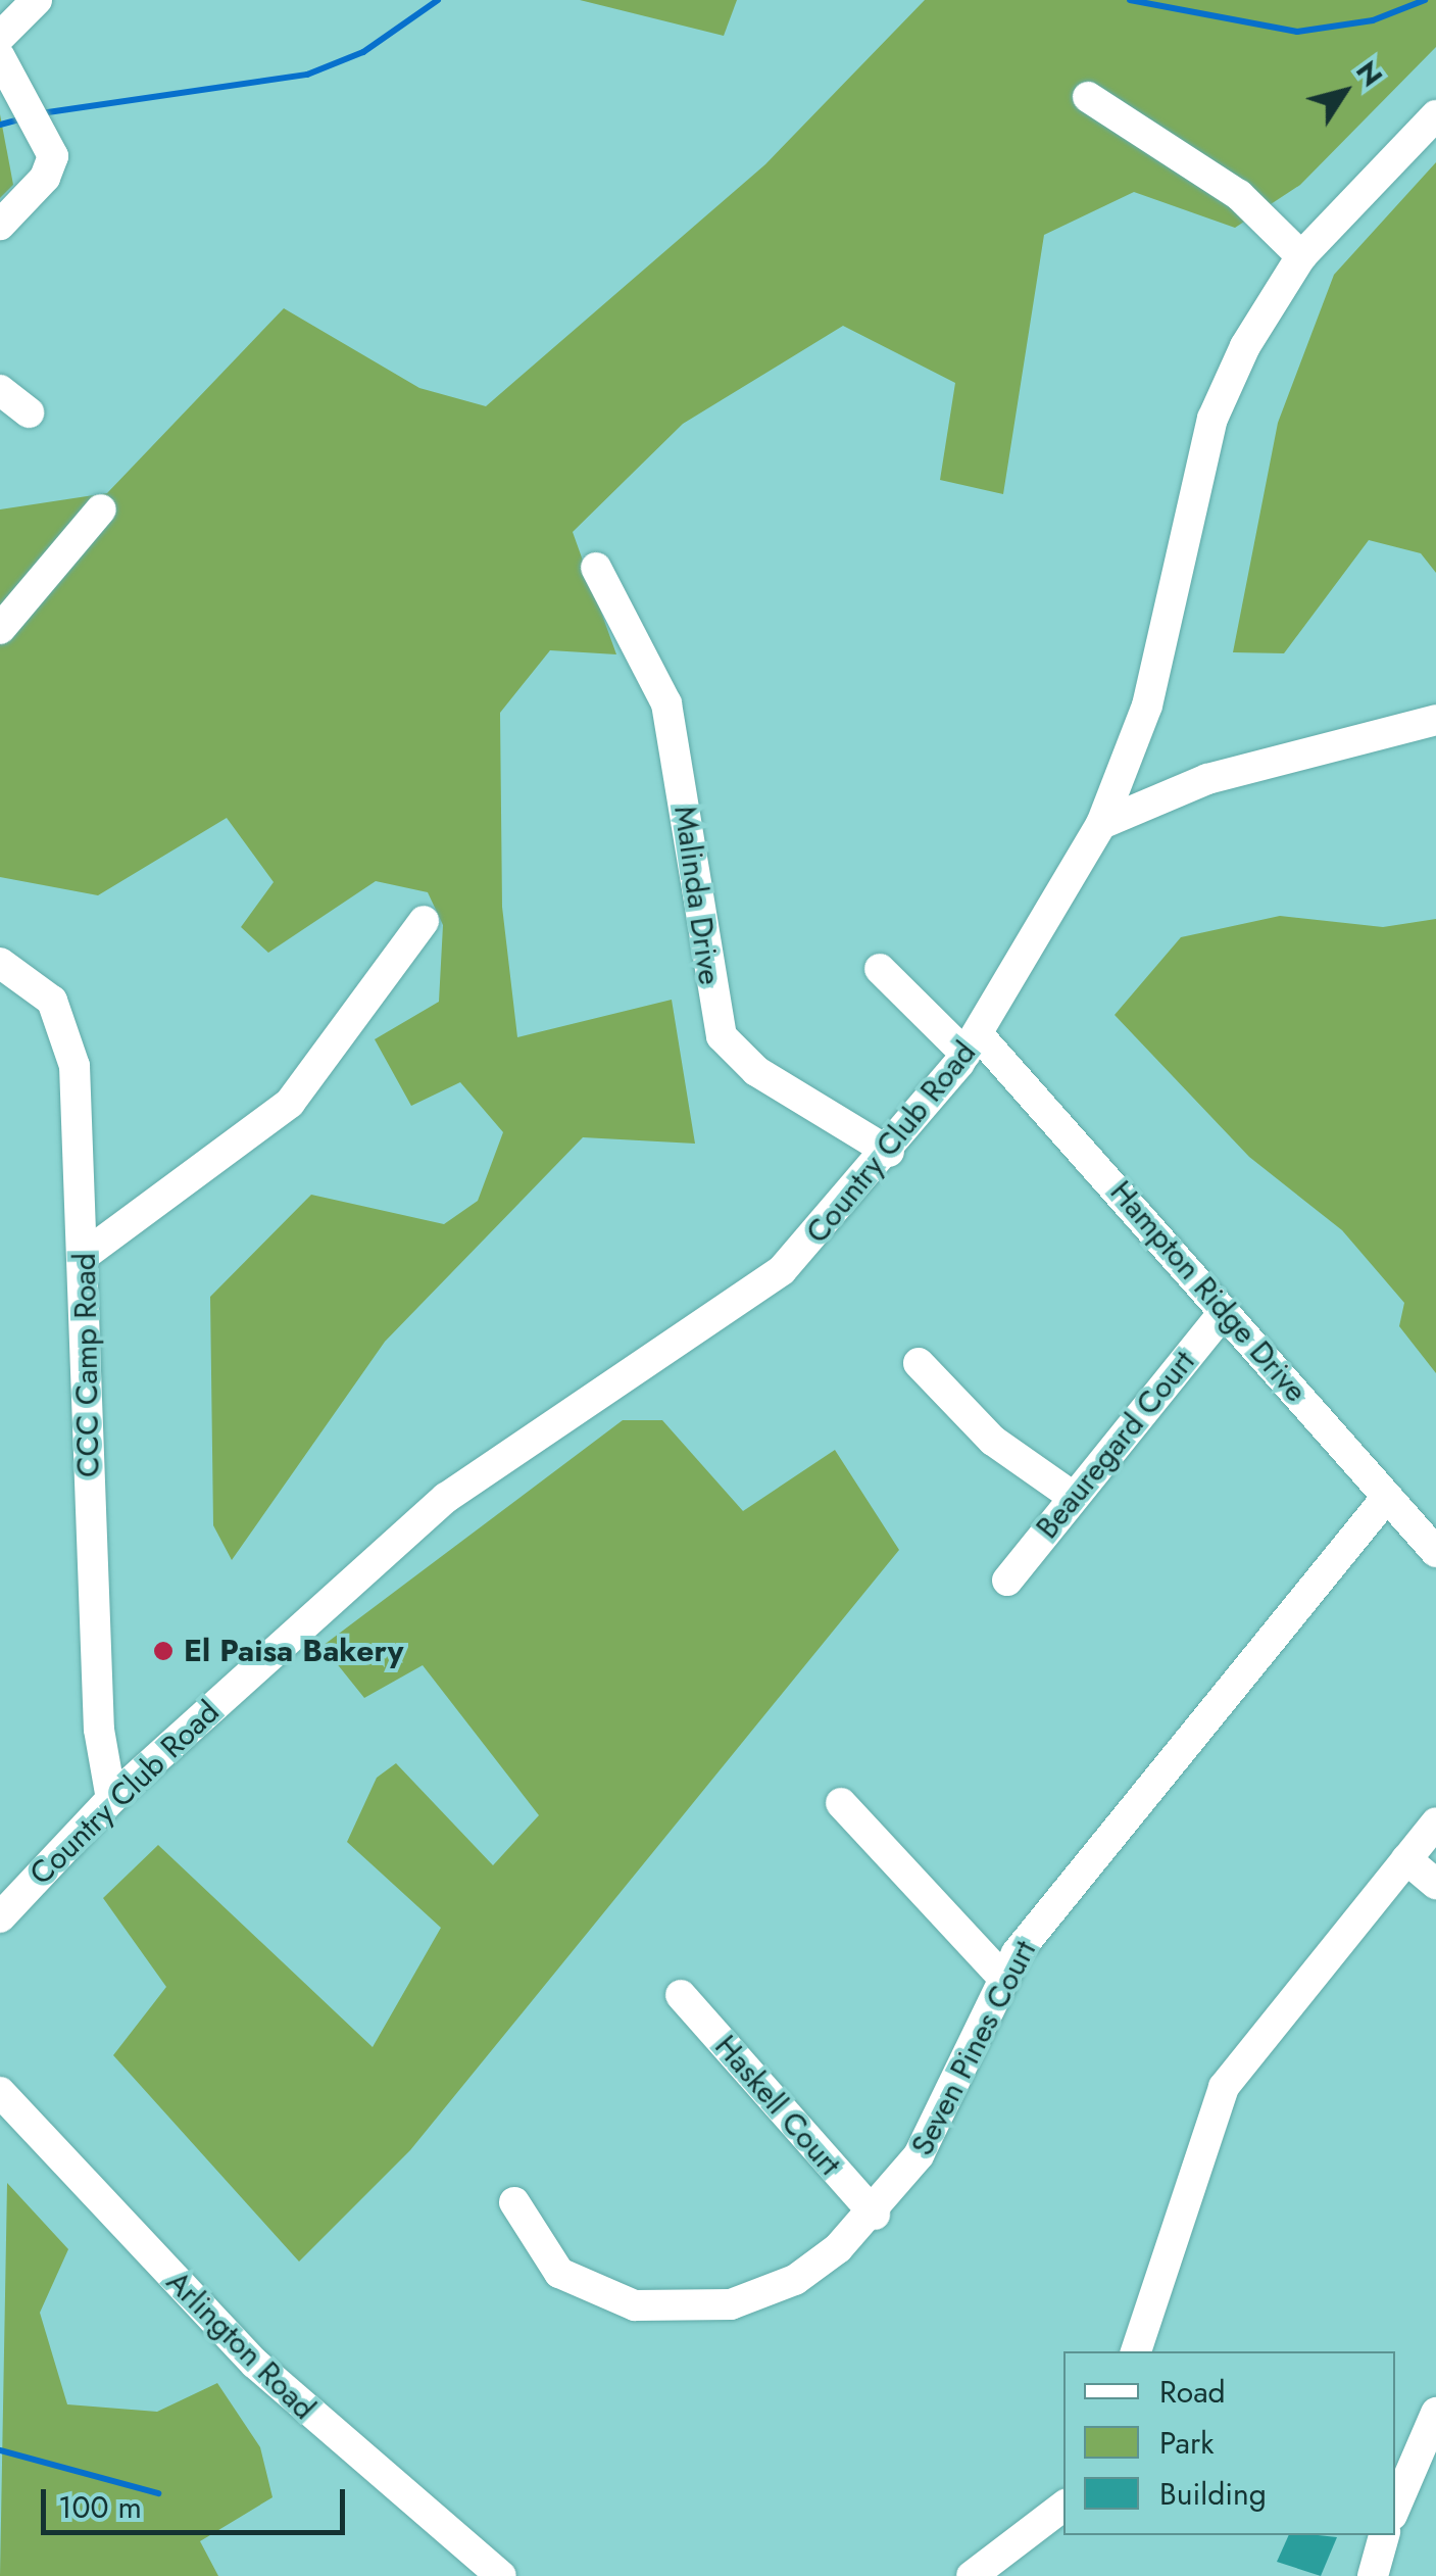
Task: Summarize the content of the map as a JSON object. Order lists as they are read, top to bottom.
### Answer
{
  "streets": {
    "street": [
      "Malinda Drive",
      "Country Club Road",
      "Hampton Ridge Drive",
      "CCC Camp Road",
      "Beauregard Court",
      "Seven Pines Court",
      "Haskell Court",
      "Arlington Road"
    ]
  },
  "crossings": [
    ["Malinda Drive", "Country Club Road"],
    ["Country Club Road", "Hampton Ridge Drive"],
    ["Country Club Road", "CCC Camp Road"],
    ["Hampton Ridge Drive", "Beauregard Court"],
    ["Hampton Ridge Drive", "Seven Pines Court"],
    ["Seven Pines Court", "Haskell Court"]
  ],
  "places": ["El Paisa Bakery"],
  "legend": ["Road", "Park", "Building"],
  "scale_bar": "100 m",
  "north": "top right"
}
